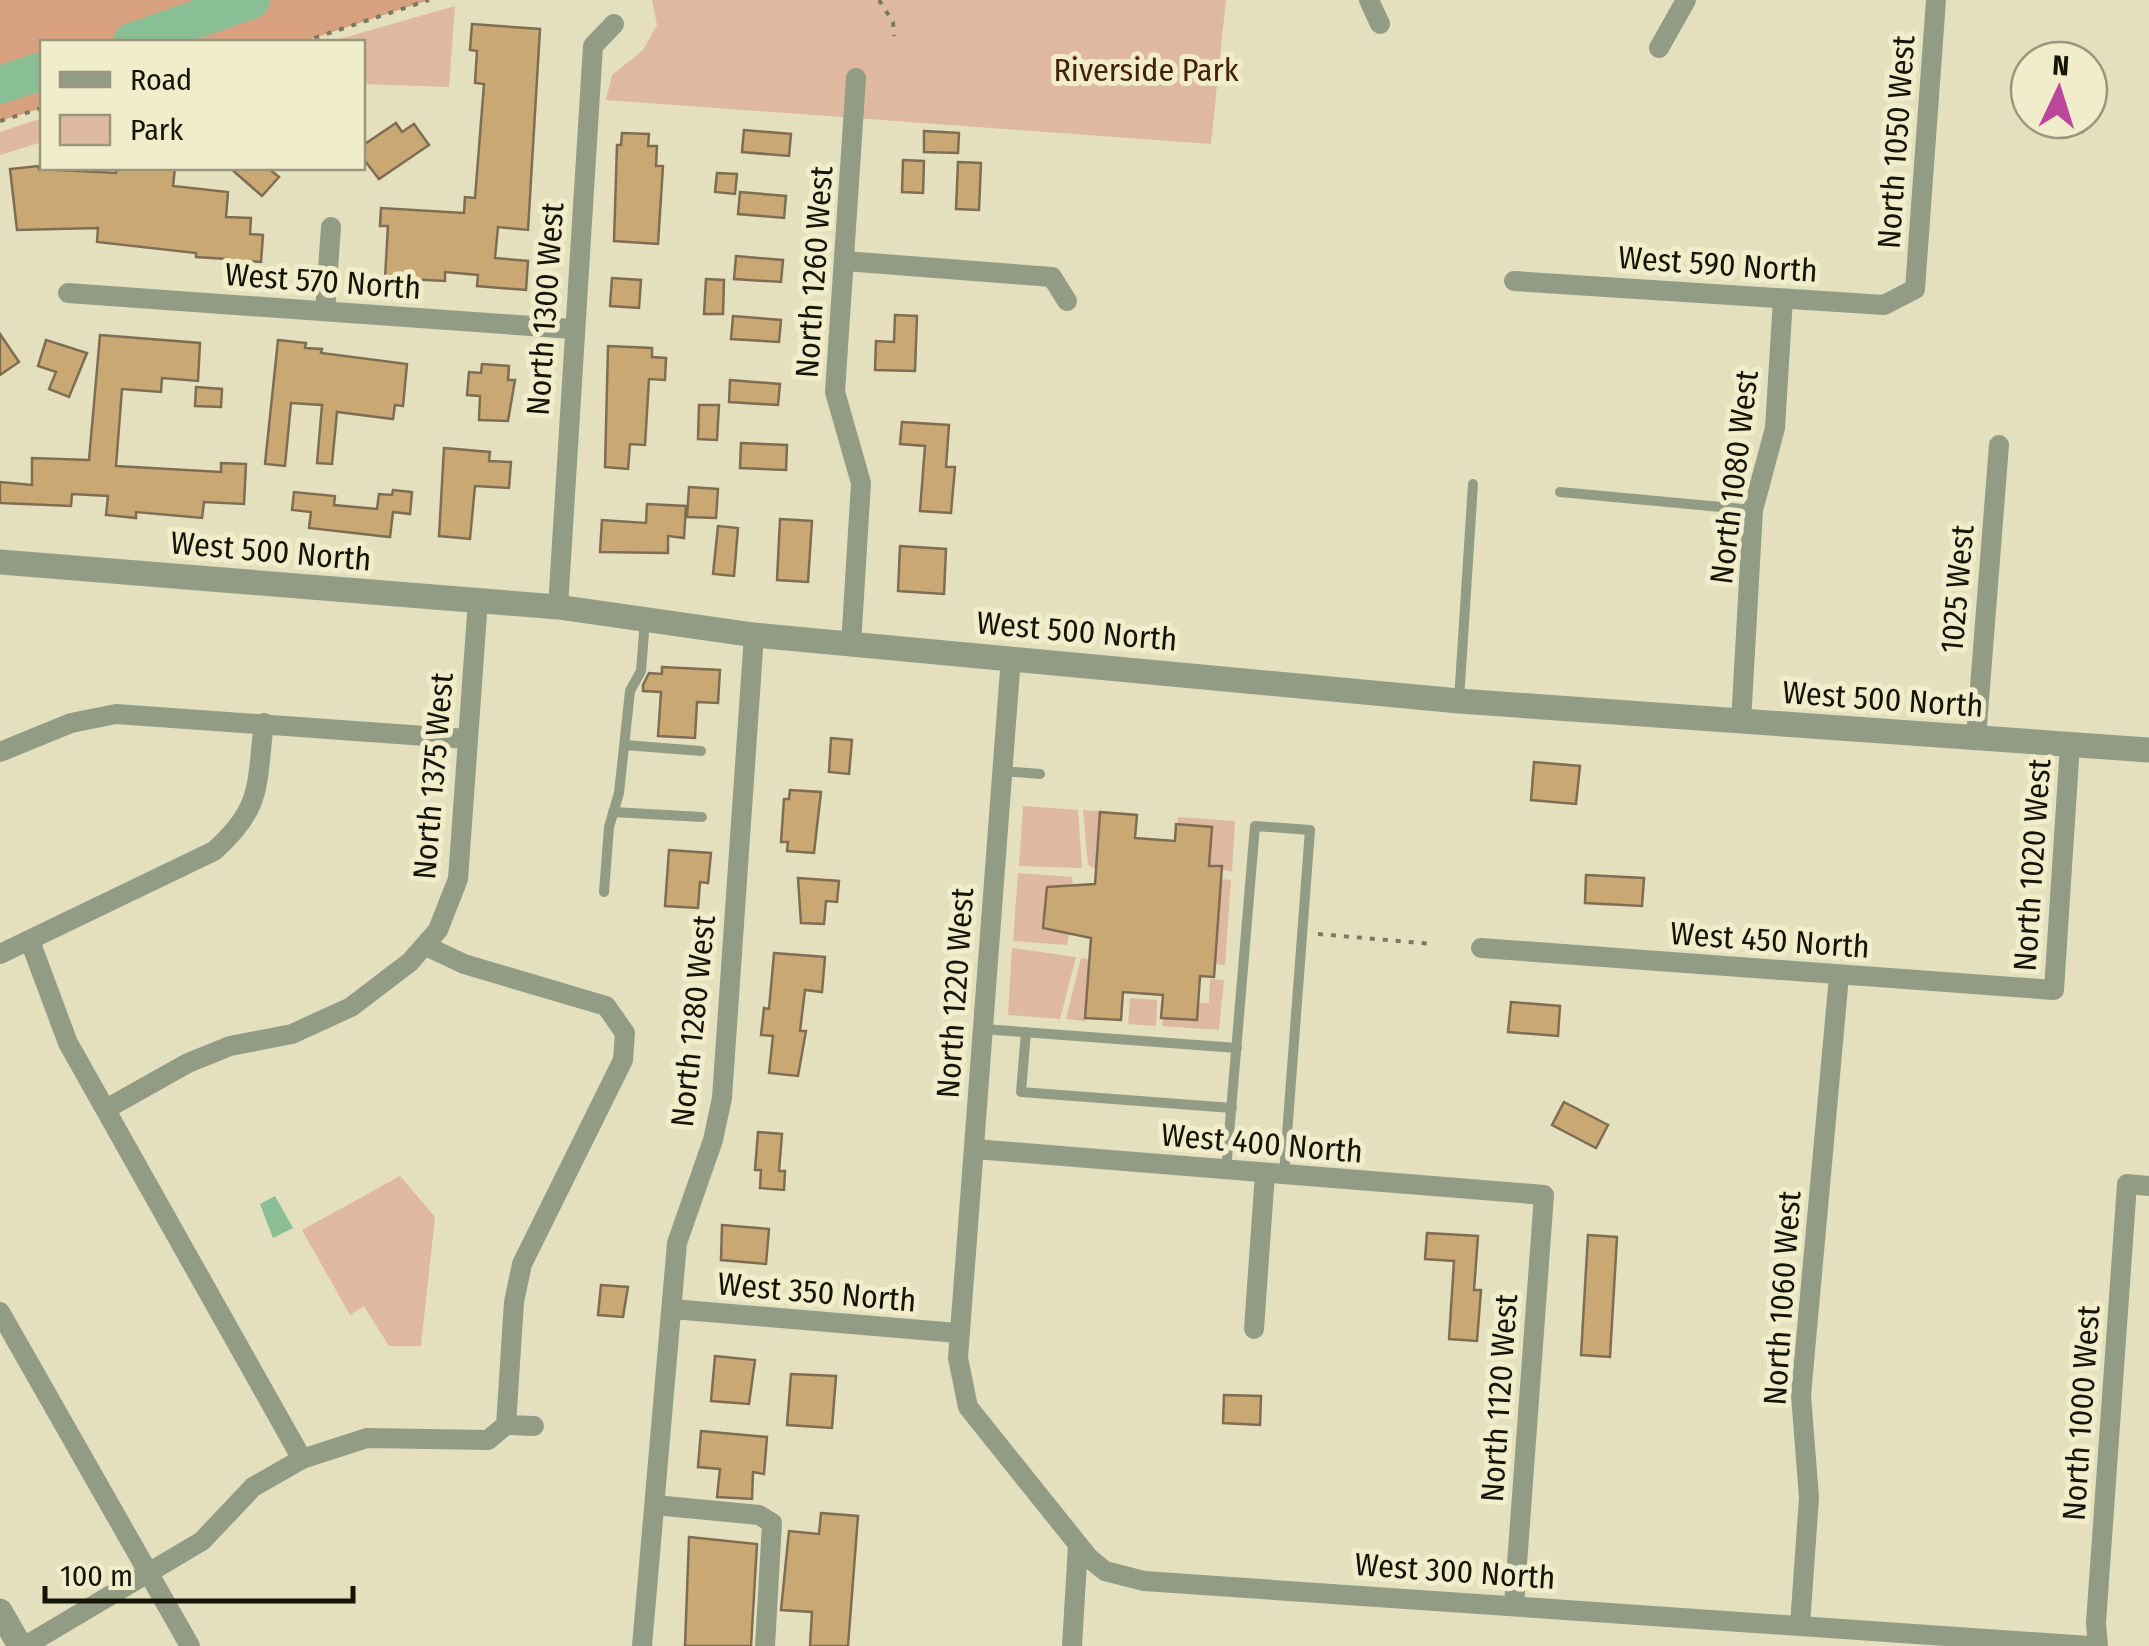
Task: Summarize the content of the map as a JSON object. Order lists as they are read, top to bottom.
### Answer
{
  "streets": {
    "street": [
      "North 1050 West",
      "West 590 North",
      "North 1260 West",
      "West 570 North",
      "North 1300 West",
      "North 1080 West",
      "West 500 North",
      "1025 West",
      "North 1375 West",
      "North 1020 West",
      "West 450 North",
      "North 1220 West",
      "North 1280 West",
      "West 400 North",
      "West 350 North",
      "North 1060 West",
      "North 1120 West",
      "North 1000 West",
      "West 300 North"
    ]
  },
  "crossings": [
    ["North 1050 West", "West 590 North"],
    ["West 590 North", "North 1080 West"],
    ["North 1260 West", "West 500 North"],
    ["West 570 North", "North 1300 West"],
    ["North 1300 West", "West 500 North"],
    ["North 1080 West", "West 500 North"],
    ["West 500 North", "1025 West"],
    ["West 500 North", "North 1375 West"],
    ["West 500 North", "North 1020 West"],
    ["West 500 North", "North 1220 West"],
    ["West 500 North", "North 1280 West"],
    ["North 1020 West", "West 450 North"],
    ["West 450 North", "North 1060 West"],
    ["North 1220 West", "West 400 North"],
    ["North 1220 West", "West 350 North"],
    ["North 1220 West", "West 300 North"],
    ["North 1280 West", "West 350 North"],
    ["West 400 North", "North 1120 West"],
    ["West 350 North", "West 300 North"],
    ["North 1060 West", "West 300 North"],
    ["North 1120 West", "West 300 North"]
  ],
  "parks": ["Riverside Park"],
  "legend": ["Road", "Park"],
  "scale_bar": "100 m",
  "north": "top"
}
